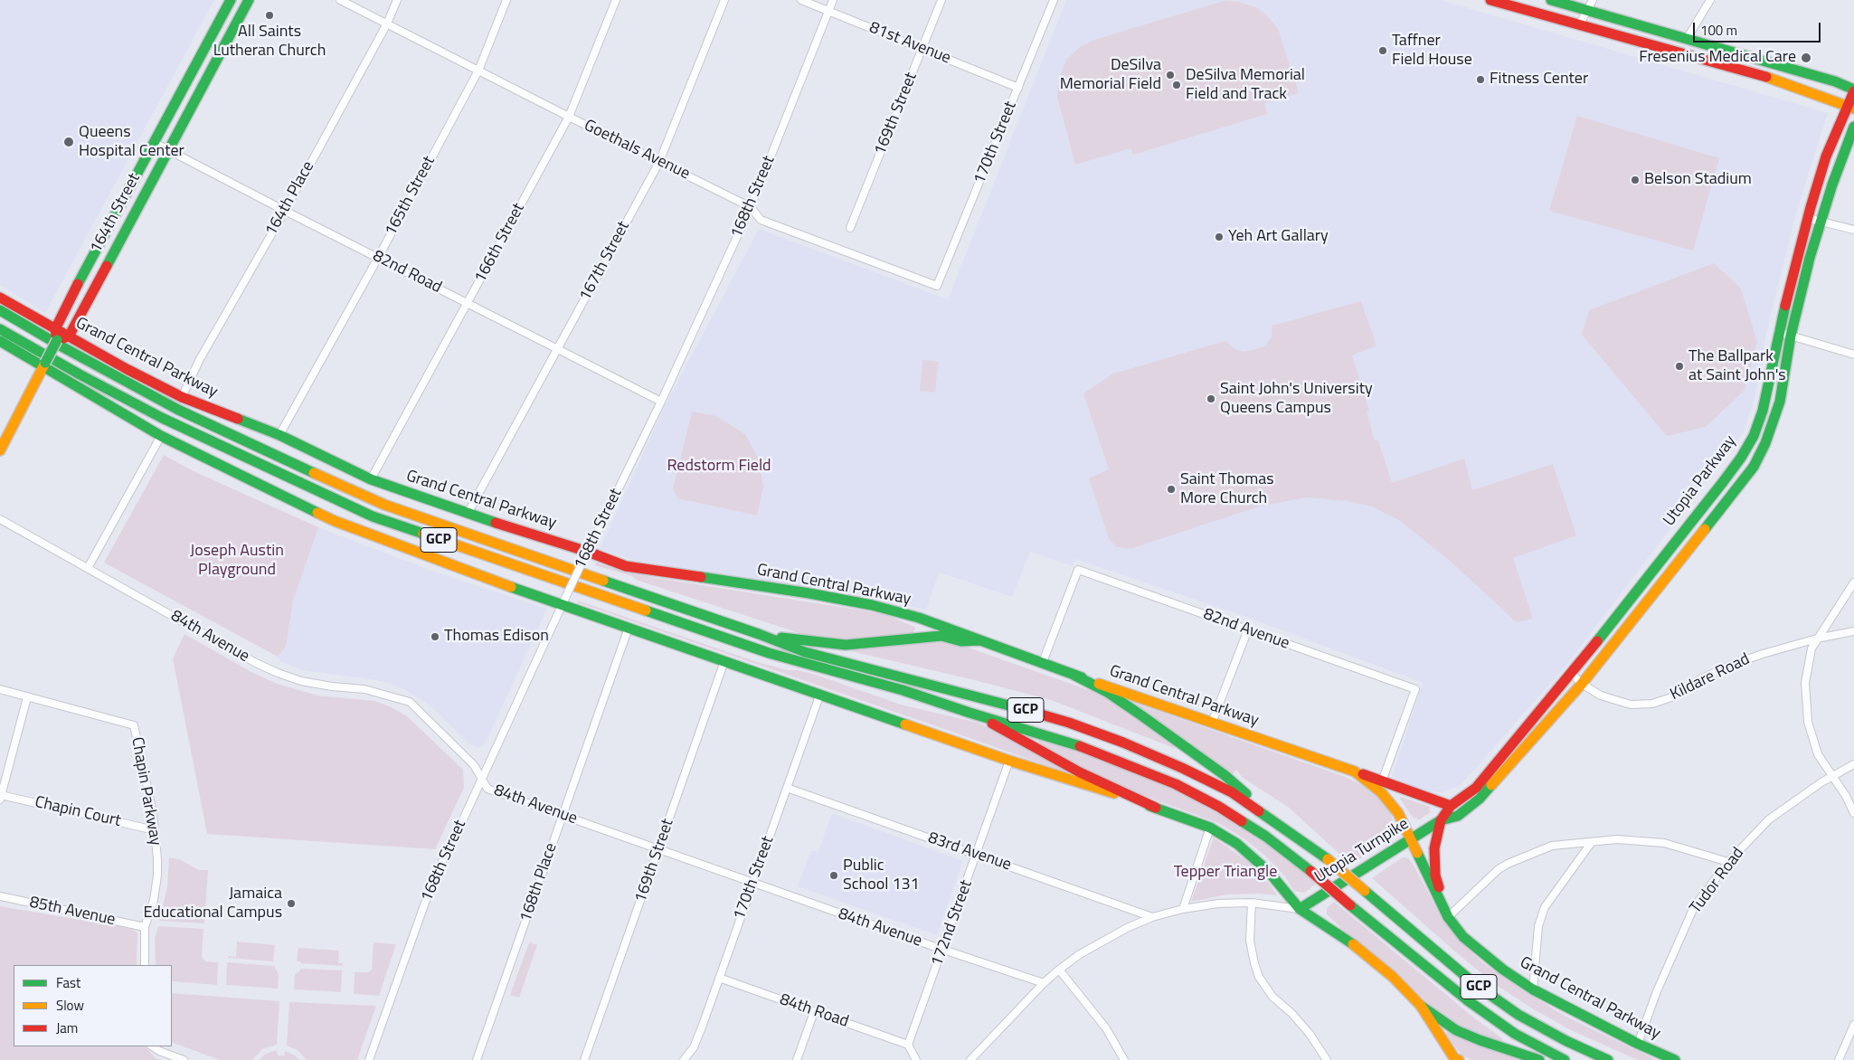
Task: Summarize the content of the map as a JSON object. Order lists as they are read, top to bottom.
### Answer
{
  "streets": {
    "main road": [
      "164th Street",
      "Grand Central Parkway",
      "Utopia Parkway",
      "GCP",
      "Utopia Turnpike"
    ],
    "street": [
      "81st Avenue",
      "169th Street",
      "170th Street",
      "Goethals Avenue",
      "165th Street",
      "168th Street",
      "164th Place",
      "166th Street",
      "167th Street",
      "82nd Road",
      "82nd Avenue",
      "84th Avenue",
      "Kildare Road",
      "Chapin Parkway",
      "Chapin Court",
      "83rd Avenue",
      "Tudor Road",
      "168th Place",
      "85th Avenue",
      "172nd Street",
      "84th Road"
    ]
  },
  "crossings": [
    ["81st Avenue", "169th Street"],
    ["81st Avenue", "170th Street"],
    ["81st Avenue", "168th Street"],
    ["169th Street", "84th Avenue"],
    ["170th Street", "Goethals Avenue"],
    ["170th Street", "84th Avenue"],
    ["170th Street", "83rd Avenue"],
    ["170th Street", "84th Road"],
    ["Goethals Avenue", "165th Street"],
    ["Goethals Avenue", "168th Street"],
    ["Goethals Avenue", "164th Place"],
    ["Goethals Avenue", "166th Street"],
    ["Goethals Avenue", "167th Street"],
    ["165th Street", "82nd Road"],
    ["165th Street", "Grand Central Parkway"],
    ["168th Street", "82nd Road"],
    ["168th Street", "Grand Central Parkway"],
    ["168th Street", "84th Avenue"],
    ["164th Place", "82nd Road"],
    ["164th Place", "Grand Central Parkway"],
    ["164th Street", "82nd Road"],
    ["164th Street", "Grand Central Parkway"],
    ["166th Street", "82nd Road"],
    ["166th Street", "Grand Central Parkway"],
    ["167th Street", "82nd Road"],
    ["167th Street", "Grand Central Parkway"],
    ["Grand Central Parkway", "82nd Avenue"],
    ["Grand Central Parkway", "Utopia Turnpike"],
    ["Grand Central Parkway", "Tudor Road"],
    ["Utopia Parkway", "Kildare Road"],
    ["Utopia Parkway", "Utopia Turnpike"],
    ["84th Avenue", "168th Place"],
    ["84th Avenue", "172nd Street"],
    ["Chapin Parkway", "Chapin Court"],
    ["Chapin Parkway", "85th Avenue"],
    ["83rd Avenue", "172nd Street"],
    ["172nd Street", "84th Road"]
  ],
  "parks": ["Redstorm Field", "Joseph Austin Playground", "Tepper Triangle"],
  "places": [
    "All Saints Lutheran Church",
    "Taffner Field House",
    "Fresenius Medical Care",
    "DeSilva Memorial Field",
    "Fitness Center",
    "DeSilva Memorial Field and Track",
    "Queens Hospital Center",
    "Belson Stadium",
    "Yeh Art Gallary",
    "The Ballpark at Saint John's",
    "Saint John's University Queens Campus",
    "Saint Thomas More Church",
    "Thomas Edison",
    "Public School 131",
    "Jamaica Educational Campus"
  ],
  "legend": ["Fast", "Slow", "Jam"],
  "scale_bar": "100 m"
}
